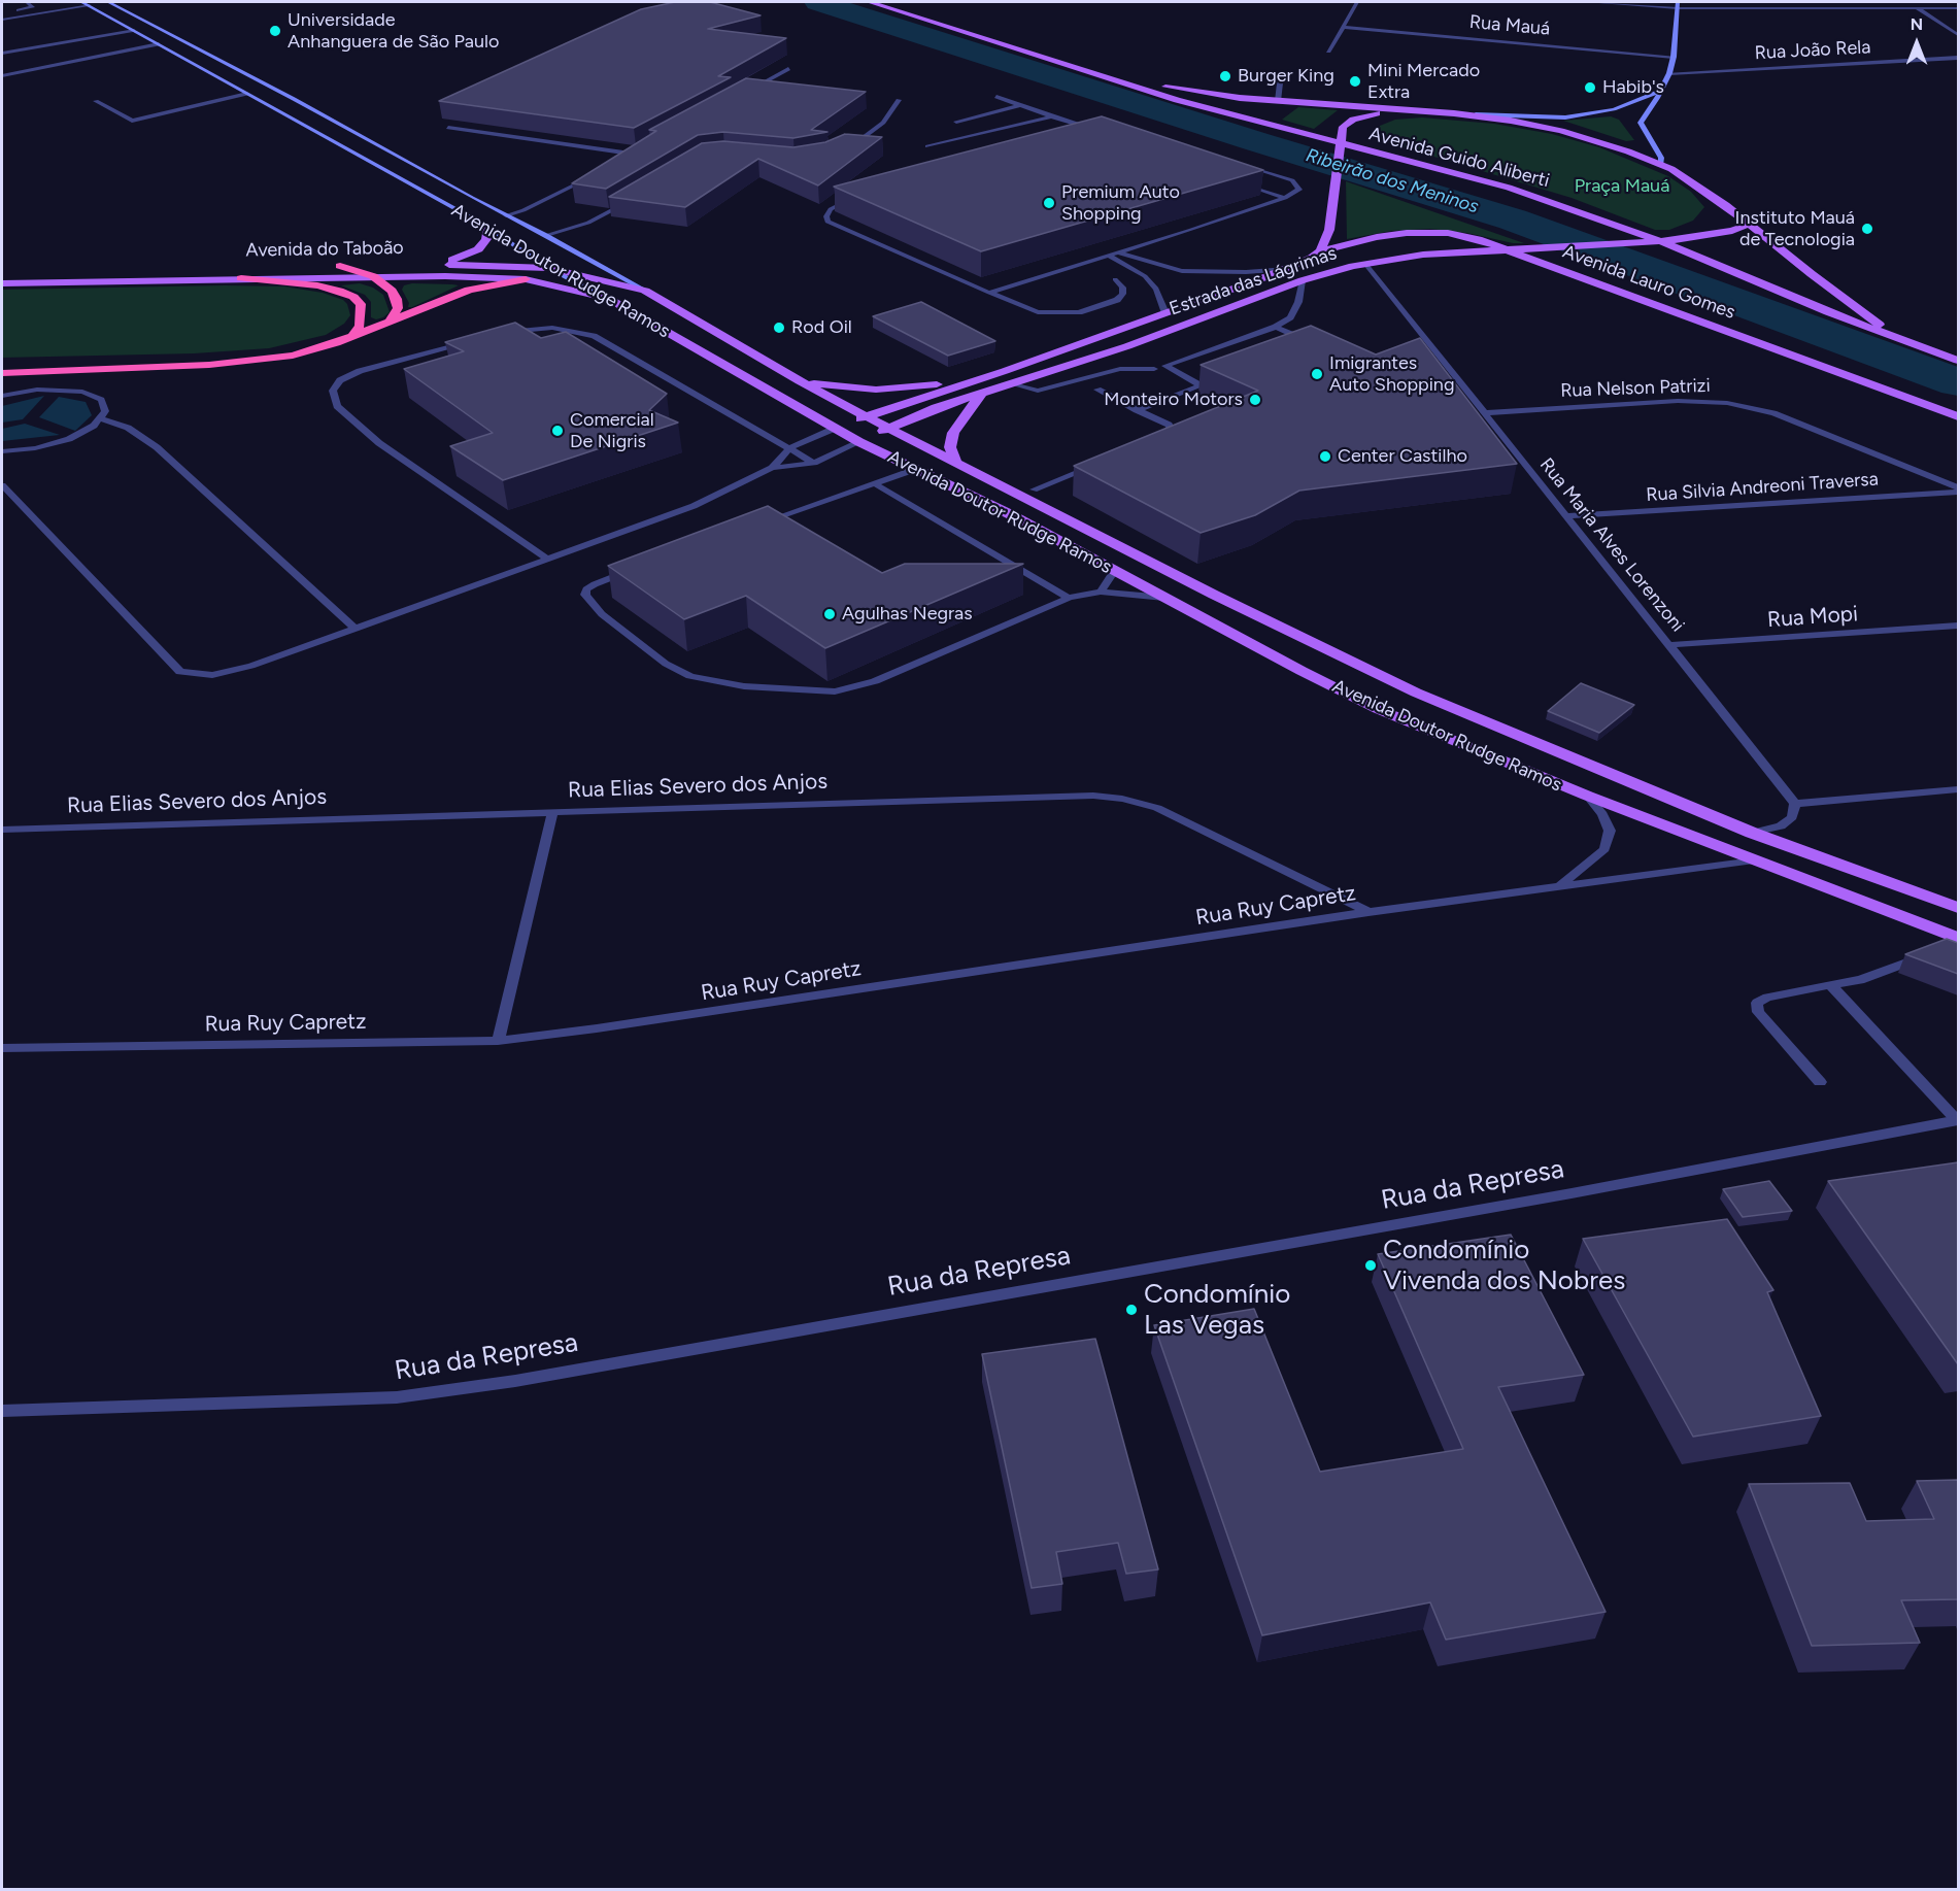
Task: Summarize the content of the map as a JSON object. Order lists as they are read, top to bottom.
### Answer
{
  "streets": {
    "main road": [
      "Avenida Guido Aliberti",
      "Avenida do Taboão",
      "Avenida Doutor Rudge Ramos",
      "Estrada das Lágrimas",
      "Avenida Lauro Gomes"
    ],
    "street": [
      "Rua Mauá",
      "Rua João Rela",
      "Rua Nelson Patrizi",
      "Rua Silvia Andreoni Traversa",
      "Rua Maria Alves Lorenzoni",
      "Rua Mopi",
      "Rua Elias Severo dos Anjos",
      "Rua Ruy Capretz",
      "Rua da Represa"
    ]
  },
  "crossings": [
    ["Avenida Guido Aliberti", "Estrada das Lágrimas"],
    ["Avenida do Taboão", "Avenida Doutor Rudge Ramos"],
    ["Avenida Doutor Rudge Ramos", "Estrada das Lágrimas"],
    ["Avenida Doutor Rudge Ramos", "Rua Ruy Capretz"],
    ["Estrada das Lágrimas", "Avenida Lauro Gomes"],
    ["Estrada das Lágrimas", "Rua Maria Alves Lorenzoni"],
    ["Rua Nelson Patrizi", "Rua Silvia Andreoni Traversa"],
    ["Rua Nelson Patrizi", "Rua Maria Alves Lorenzoni"],
    ["Rua Silvia Andreoni Traversa", "Rua Maria Alves Lorenzoni"],
    ["Rua Maria Alves Lorenzoni", "Rua Mopi"],
    ["Rua Elias Severo dos Anjos", "Rua Ruy Capretz"]
  ],
  "water": ["Ribeirão dos Meninos"],
  "parks": ["Praça Mauá"],
  "places": [
    "Universidade Anhanguera de São Paulo",
    "Burger King",
    "Mini Mercado Extra",
    "Habib's",
    "Premium Auto Shopping",
    "Instituto Mauá de Tecnologia",
    "Rod Oil",
    "Imigrantes Auto Shopping",
    "Monteiro Motors",
    "Comercial De Nigris",
    "Center Castilho",
    "Agulhas Negras",
    "Condomínio Vivenda dos Nobres",
    "Condomínio Las Vegas"
  ],
  "north": "top"
}
